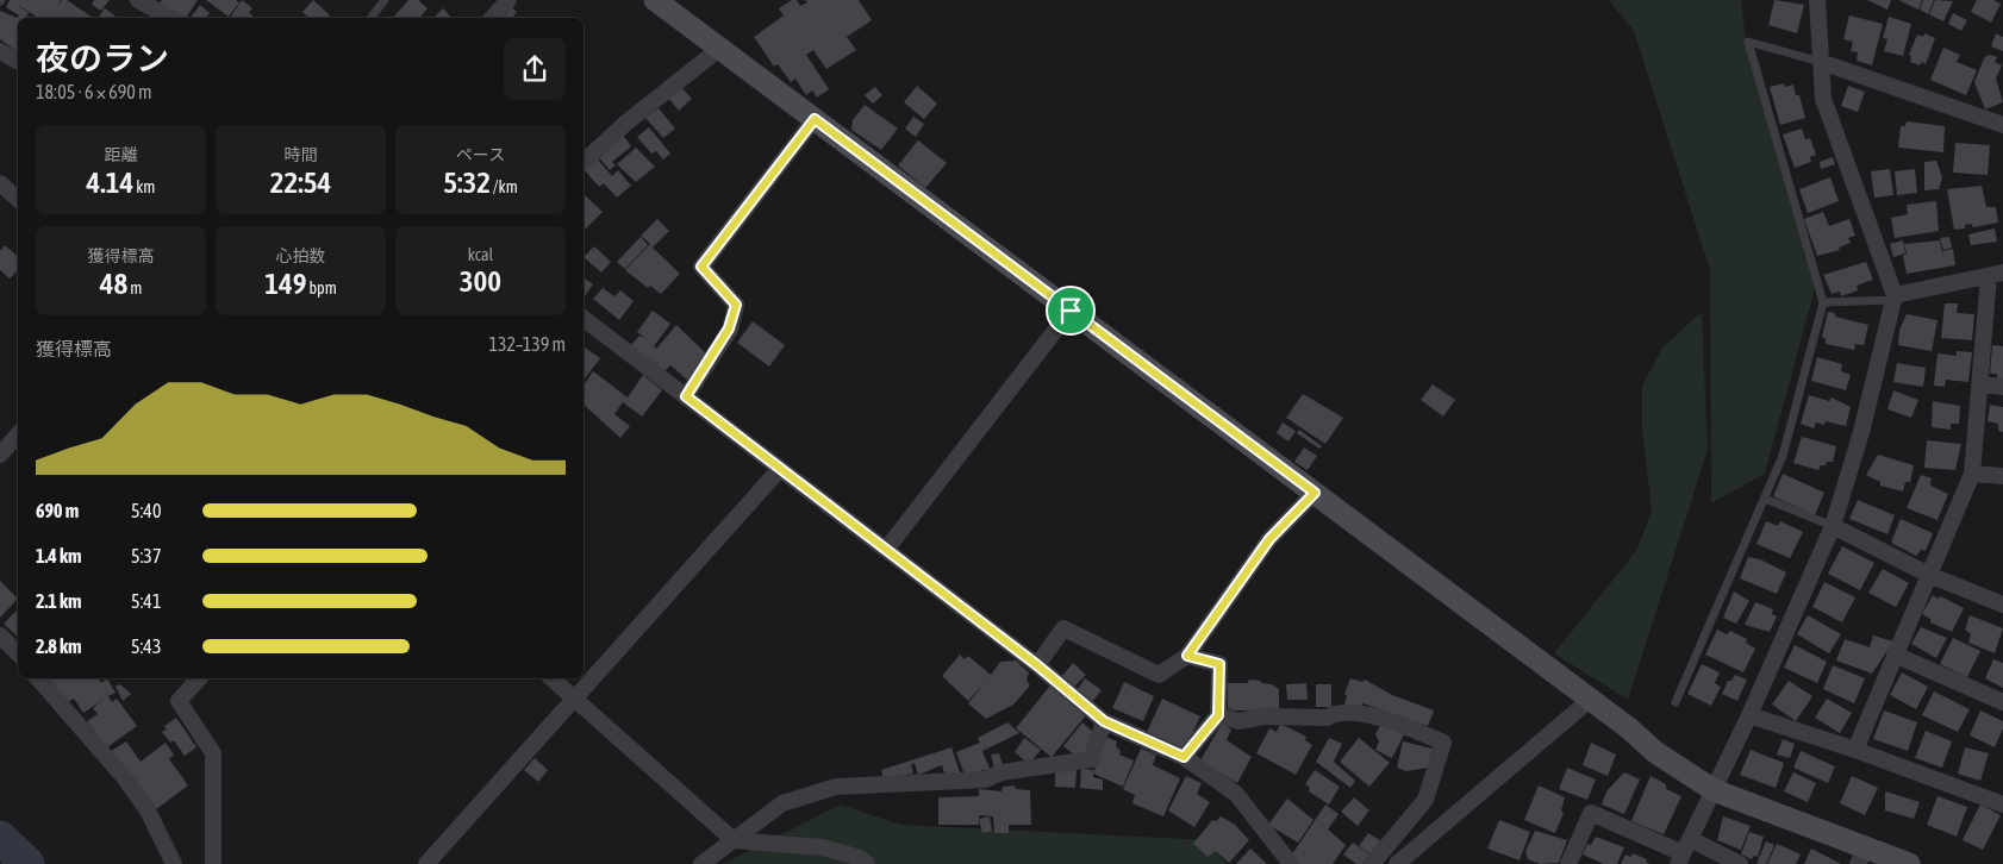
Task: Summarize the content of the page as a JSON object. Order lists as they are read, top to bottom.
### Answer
{
  "page": {
    "heading": ["夜のラン", "18:05 · 6 × 690 m"],
    "stats": [
      ["距離", "4.14 km"],
      ["時間", "22:54"],
      ["ペース", "5:32 /km"],
      ["獲得標高", "48 m"],
      ["心拍数", "149 bpm"],
      ["kcal", "300"]
    ],
    "chart": ["獲得標高", "132–139 m"],
    "list": [
      {
        "name": "690 m",
        "note": "5:40"
      },
      {
        "name": "1.4 km",
        "note": "5:37"
      },
      {
        "name": "2.1 km",
        "note": "5:41"
      },
      {
        "name": "2.8 km",
        "note": "5:43"
      }
    ]
  }
}
